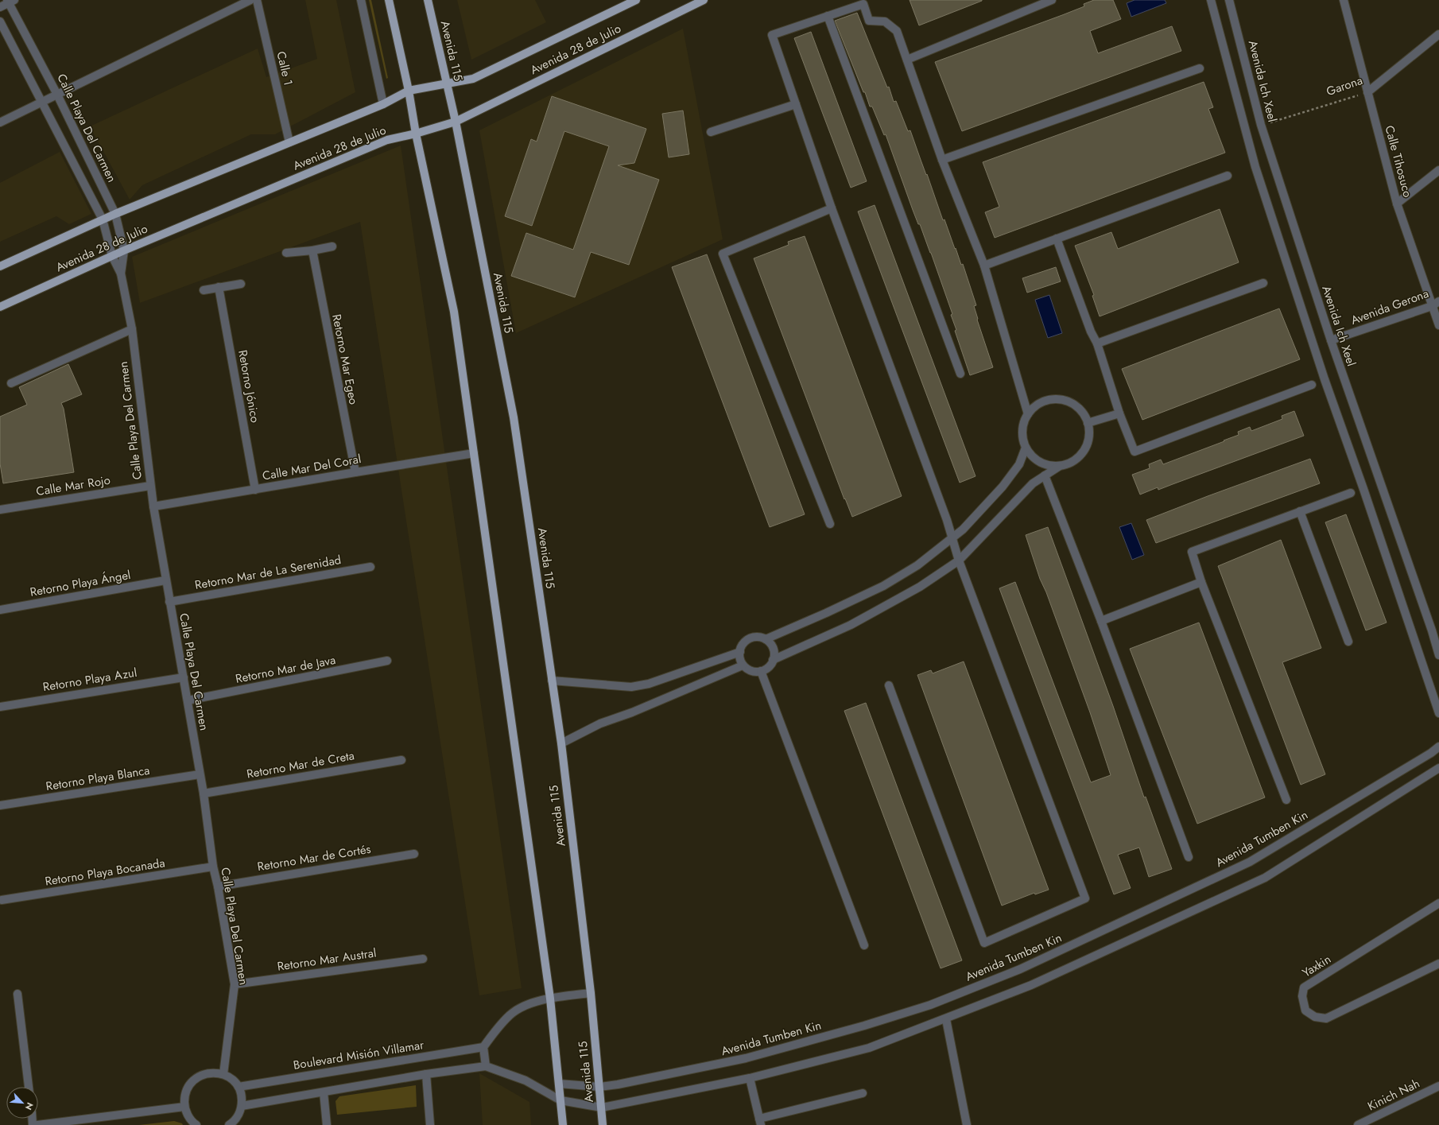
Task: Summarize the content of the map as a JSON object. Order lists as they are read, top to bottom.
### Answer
{
  "streets": {
    "main road": ["Avenida 28 de Julio", "Avenida 115"],
    "street": [
      "Calle 1",
      "Avenida Ich Xeel",
      "Garona",
      "Calle Playa Del Carmen",
      "Calle Tihosuco",
      "Avenida Gerona",
      "Retorno Mar Egeo",
      "Retorno Jónico",
      "Calle Mar Del Coral",
      "Calle Mar Rojo",
      "Retorno Mar de La Serenidad",
      "Retorno Playa Ángel",
      "Retorno Mar de Java",
      "Retorno Playa Azul",
      "Retorno Mar de Creta",
      "Retorno Playa Blanca",
      "Avenida Tumben Kin",
      "Retorno Mar de Cortés",
      "Retorno Playa Bocanada",
      "Retorno Mar Austral",
      "Yaxkin",
      "Boulevard Misión Villamar",
      "Kinich Nah"
    ]
  },
  "crossings": [
    ["Avenida 28 de Julio", "Avenida 115"],
    ["Avenida 28 de Julio", "Calle 1"],
    ["Avenida 28 de Julio", "Calle Playa Del Carmen"],
    ["Avenida 115", "Avenida Tumben Kin"],
    ["Avenida Ich Xeel", "Garona"],
    ["Avenida Ich Xeel", "Avenida Gerona"],
    ["Garona", "Calle Tihosuco"],
    ["Calle Playa Del Carmen", "Calle Mar Del Coral"],
    ["Calle Playa Del Carmen", "Calle Mar Rojo"],
    ["Calle Playa Del Carmen", "Retorno Mar de La Serenidad"],
    ["Calle Playa Del Carmen", "Retorno Playa Ángel"],
    ["Calle Playa Del Carmen", "Retorno Mar de Java"],
    ["Calle Playa Del Carmen", "Retorno Playa Azul"],
    ["Calle Playa Del Carmen", "Retorno Mar de Creta"],
    ["Calle Playa Del Carmen", "Retorno Playa Blanca"],
    ["Calle Playa Del Carmen", "Retorno Mar de Cortés"],
    ["Calle Playa Del Carmen", "Retorno Playa Bocanada"],
    ["Calle Playa Del Carmen", "Retorno Mar Austral"],
    ["Calle Tihosuco", "Avenida Gerona"],
    ["Retorno Mar Egeo", "Calle Mar Del Coral"],
    ["Retorno Jónico", "Calle Mar Del Coral"]
  ],
  "north": "bottom right"
}
